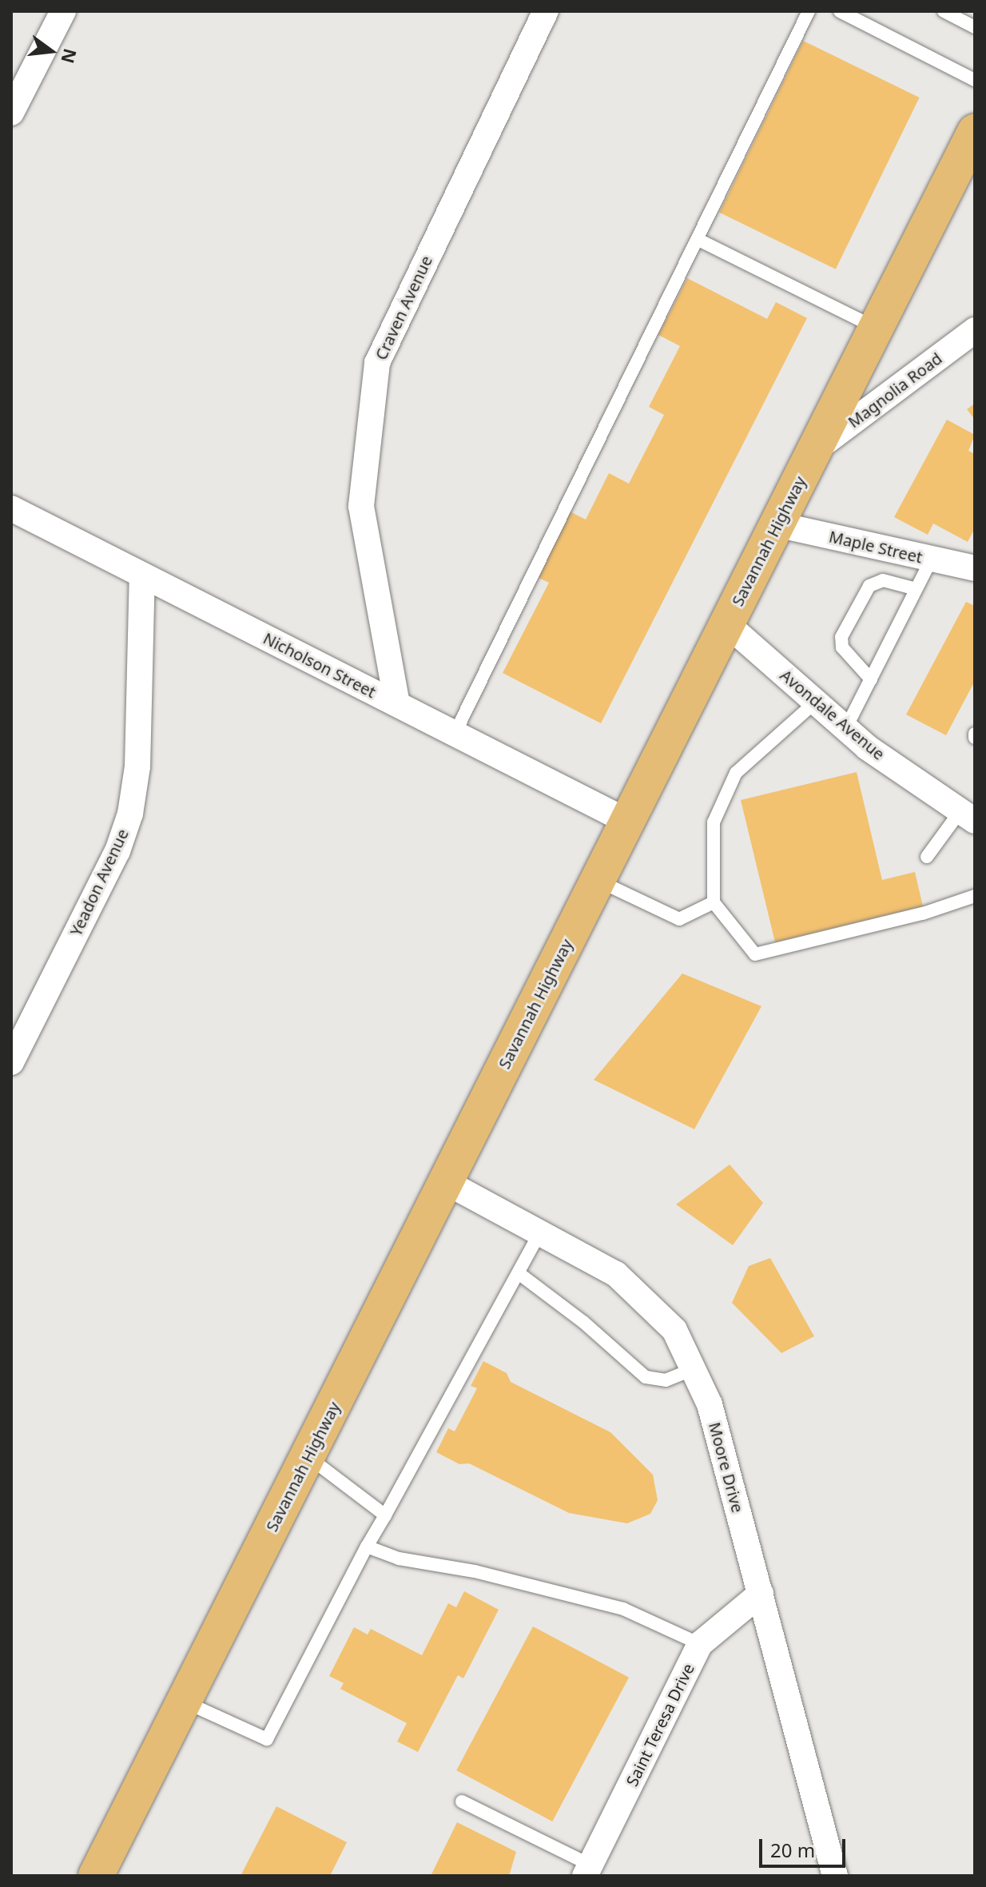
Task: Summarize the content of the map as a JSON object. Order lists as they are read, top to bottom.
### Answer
{
  "streets": {
    "highway": ["Savannah Highway"],
    "street": [
      "Craven Avenue",
      "Magnolia Road",
      "Maple Street",
      "Nicholson Street",
      "Avondale Avenue",
      "Yeadon Avenue",
      "Moore Drive",
      "Saint Teresa Drive"
    ]
  },
  "crossings": [
    ["Craven Avenue", "Nicholson Street"],
    ["Magnolia Road", "Savannah Highway"],
    ["Savannah Highway", "Maple Street"],
    ["Savannah Highway", "Nicholson Street"],
    ["Savannah Highway", "Avondale Avenue"],
    ["Savannah Highway", "Moore Drive"],
    ["Nicholson Street", "Yeadon Avenue"],
    ["Moore Drive", "Saint Teresa Drive"]
  ],
  "scale_bar": "20 m",
  "north": "right"
}
